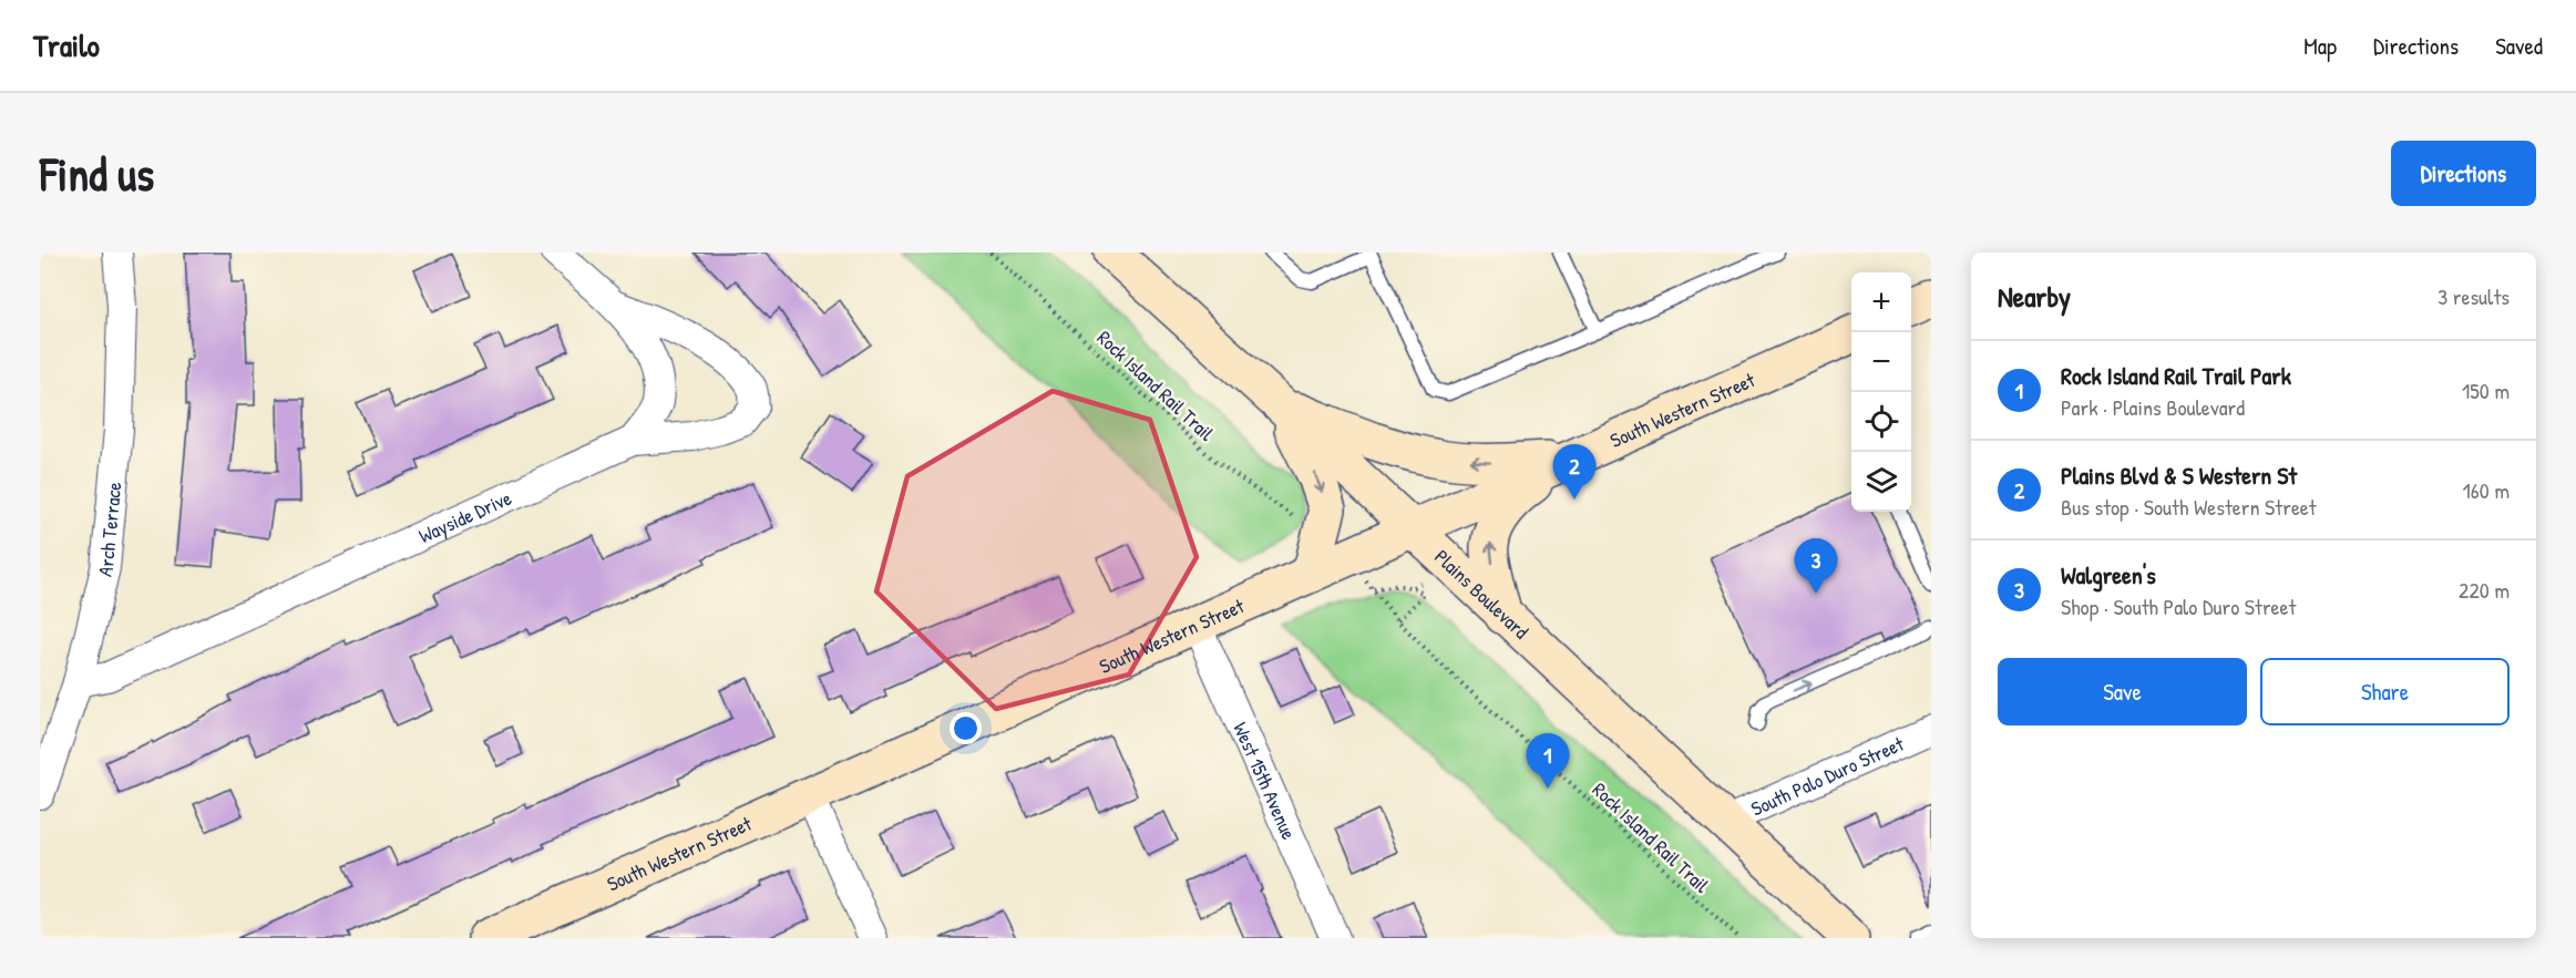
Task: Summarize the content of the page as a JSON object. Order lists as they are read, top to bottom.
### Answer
{
  "streets": {
    "main road": ["South Western Street", "Plains Boulevard"],
    "street": [
      "Wayside Drive",
      "Arch Terrace",
      "South Palo Duro Street",
      "West 15th Avenue"
    ],
    "path": ["Rock Island Rail Trail"]
  },
  "crossings": [
    ["South Western Street", "Plains Boulevard"],
    ["South Western Street", "West 15th Avenue"],
    ["Wayside Drive", "Arch Terrace"],
    ["Plains Boulevard", "South Palo Duro Street"]
  ],
  "page": {
    "header": "Trailo",
    "nav": ["Map", "Directions", "Saved"],
    "buttons": [
      "Directions",
      ["Save", "Share"]
    ],
    "title": "Find us",
    "heading": ["Nearby", "3 results"],
    "map_buttons": ["+", "−"],
    "list": [
      {
        "mark": "1",
        "name": "Rock Island Rail Trail Park",
        "note": "Park · Plains Boulevard",
        "value": "150 m"
      },
      {
        "mark": "2",
        "name": "Plains Blvd & S Western St",
        "note": "Bus stop · South Western Street",
        "value": "160 m"
      },
      {
        "mark": "3",
        "name": "Walgreen's",
        "note": "Shop · South Palo Duro Street",
        "value": "220 m"
      }
    ],
    "pins": ["2", "3", "1"]
  }
}
